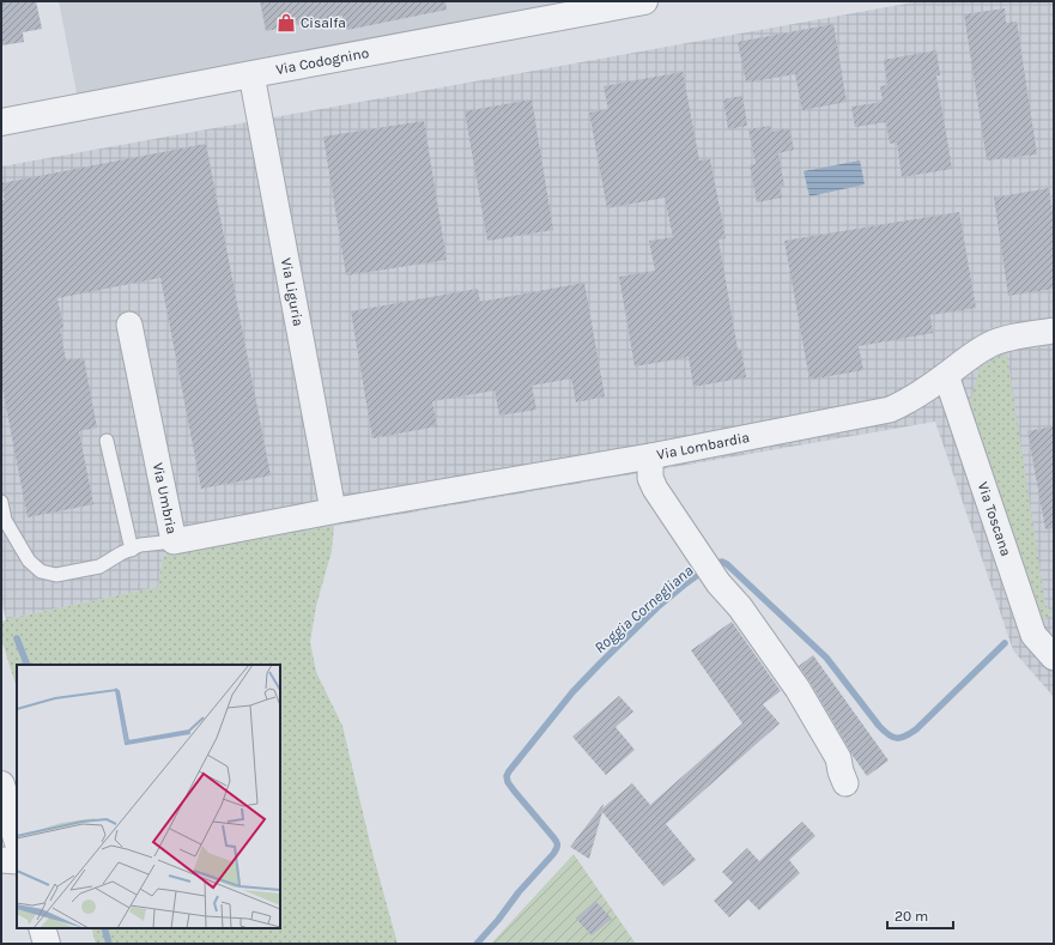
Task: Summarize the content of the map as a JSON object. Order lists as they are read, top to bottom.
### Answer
{
  "streets": {
    "street": [
      "Via Codognino",
      "Via Liguria",
      "Via Lombardia",
      "Via Umbria",
      "Via Toscana"
    ]
  },
  "crossings": [
    ["Via Codognino", "Via Liguria"],
    ["Via Liguria", "Via Lombardia"],
    ["Via Liguria", "Via Umbria"],
    ["Via Lombardia", "Via Umbria"],
    ["Via Lombardia", "Via Toscana"]
  ],
  "water": ["Roggia Cornegliana"],
  "places": {
    "shop": ["Cisalfa"]
  },
  "scale_bar": "20 m"
}
